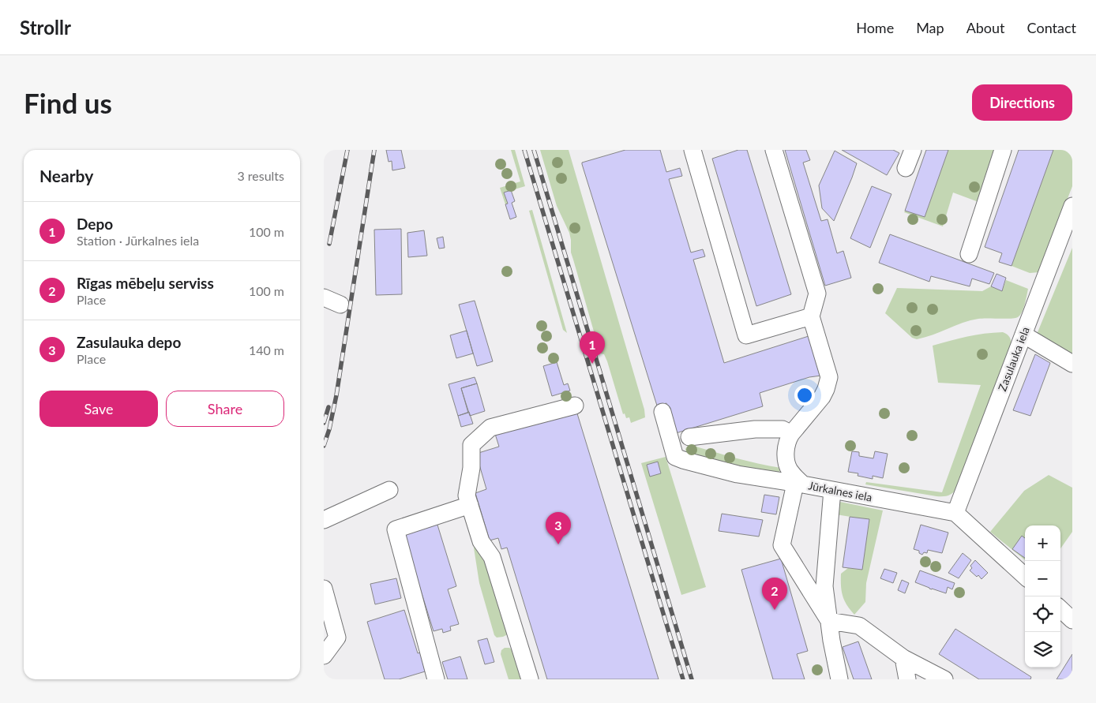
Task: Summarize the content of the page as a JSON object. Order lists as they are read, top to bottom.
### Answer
{
  "streets": {
    "street": ["Zasulauka iela", "Jūrkalnes iela"]
  },
  "crossings": [
    ["Zasulauka iela", "Jūrkalnes iela"]
  ],
  "page": {
    "header": "Strollr",
    "nav": [
      "Home",
      "Map",
      "About",
      "Contact"
    ],
    "buttons": [
      "Directions",
      ["Save", "Share"]
    ],
    "title": "Find us",
    "heading": ["Nearby", "3 results"],
    "list": [
      {
        "mark": "1",
        "name": "Depo",
        "note": "Station · Jūrkalnes iela",
        "value": "100 m"
      },
      {
        "mark": "2",
        "name": "Rīgas mēbeļu serviss",
        "note": "Place",
        "value": "100 m"
      },
      {
        "mark": "3",
        "name": "Zasulauka depo",
        "note": "Place",
        "value": "140 m"
      }
    ],
    "pins": ["1", "3", "2"],
    "map_buttons": ["+", "−"]
  }
}
